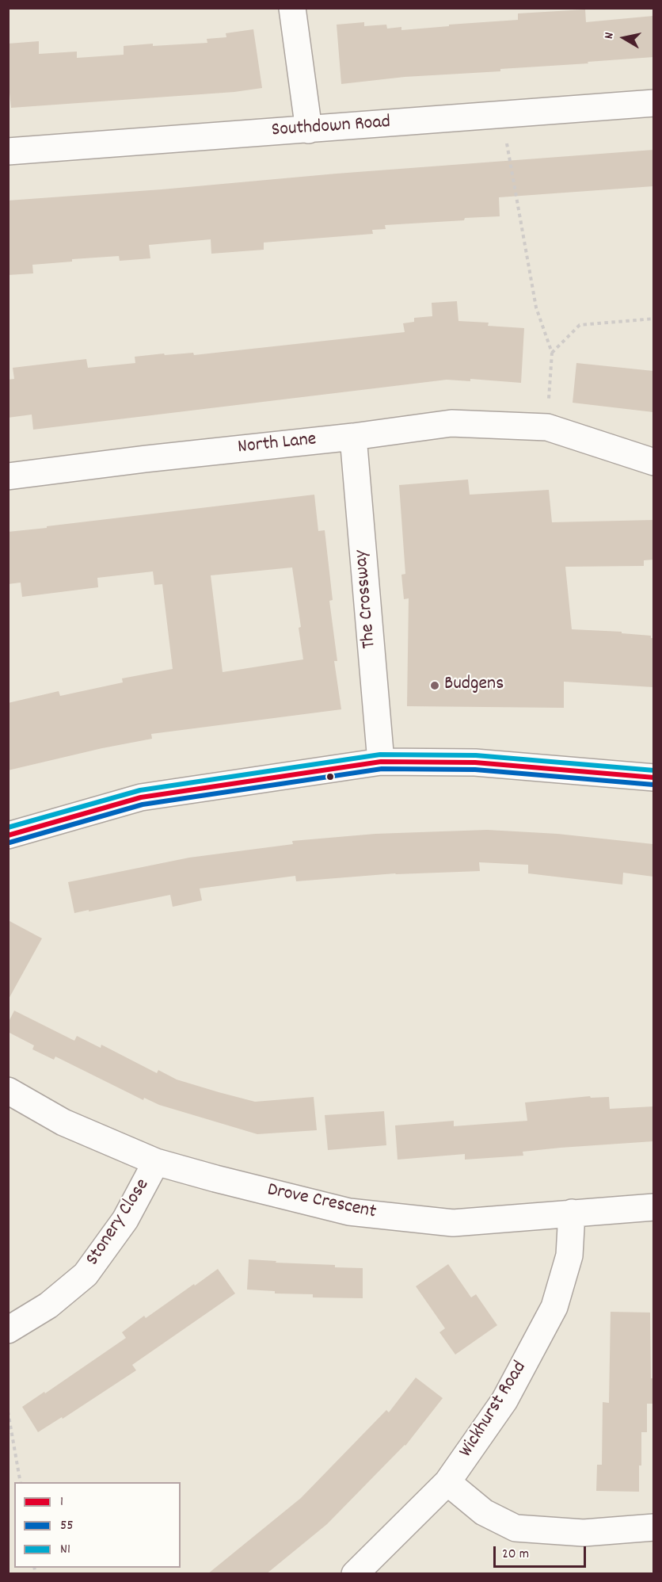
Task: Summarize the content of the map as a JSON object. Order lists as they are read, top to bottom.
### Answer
{
  "streets": {
    "street": [
      "Southdown Road",
      "North Lane",
      "The Crossway",
      "Drove Crescent",
      "Stonery Close",
      "Wickhurst Road"
    ]
  },
  "crossings": [
    ["North Lane", "The Crossway"],
    ["Drove Crescent", "Stonery Close"],
    ["Drove Crescent", "Wickhurst Road"]
  ],
  "places": ["Budgens"],
  "lines": ["transit line N1", "transit line 1", "transit line 55"],
  "legend": ["1", "55", "N1"],
  "scale_bar": "20 m",
  "north": "left"
}
